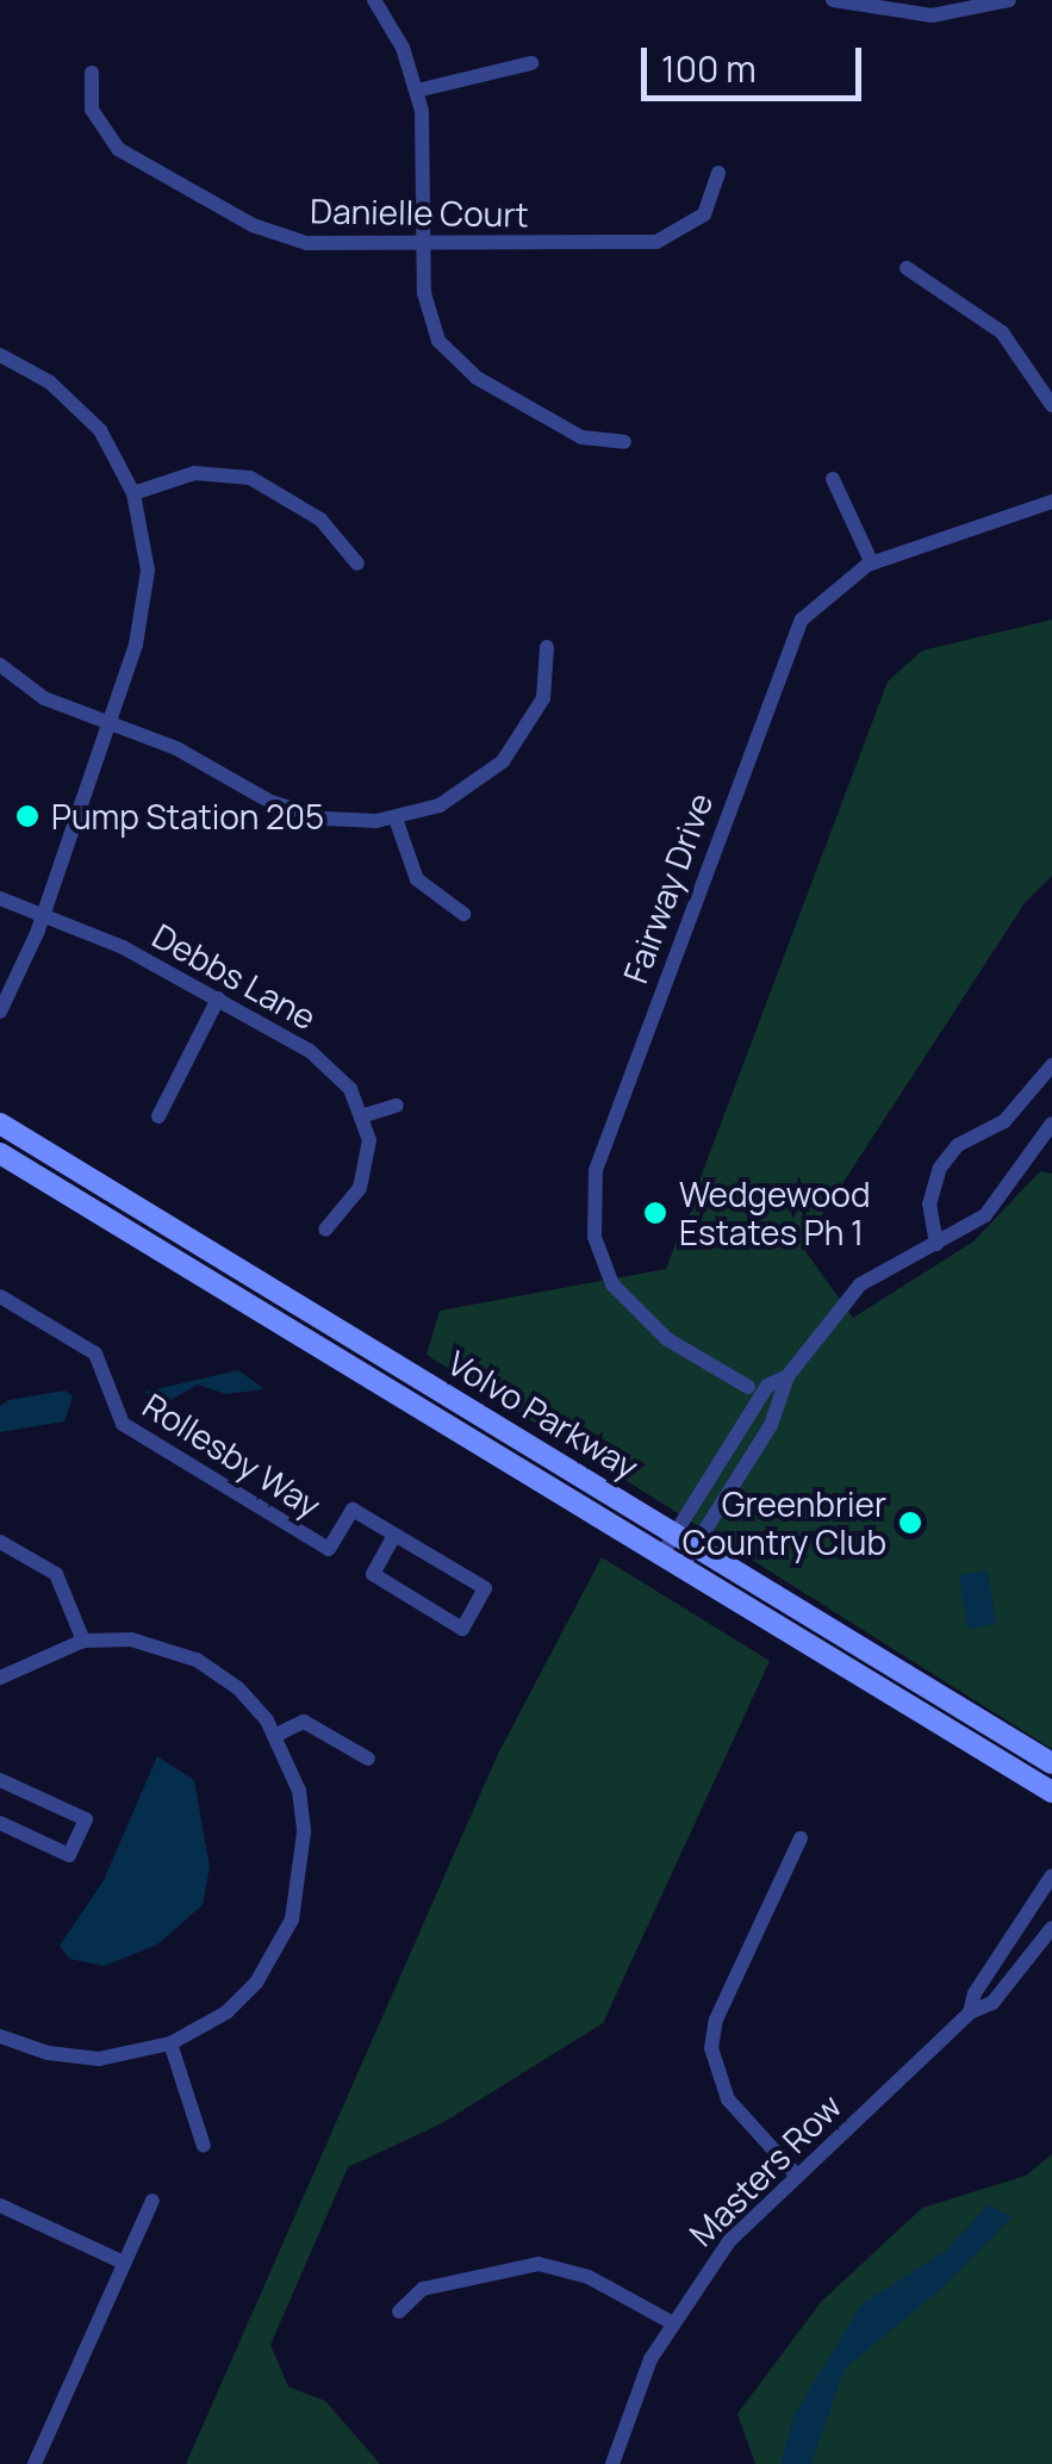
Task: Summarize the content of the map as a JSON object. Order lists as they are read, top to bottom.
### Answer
{
  "streets": {
    "main road": ["Volvo Parkway"],
    "street": [
      "Danielle Court",
      "Fairway Drive",
      "Debbs Lane",
      "Rollesby Way",
      "Masters Row"
    ]
  },
  "places": ["Pump Station 205", "Wedgewood Estates Ph 1", "Greenbrier Country Club"],
  "scale_bar": "100 m"
}
